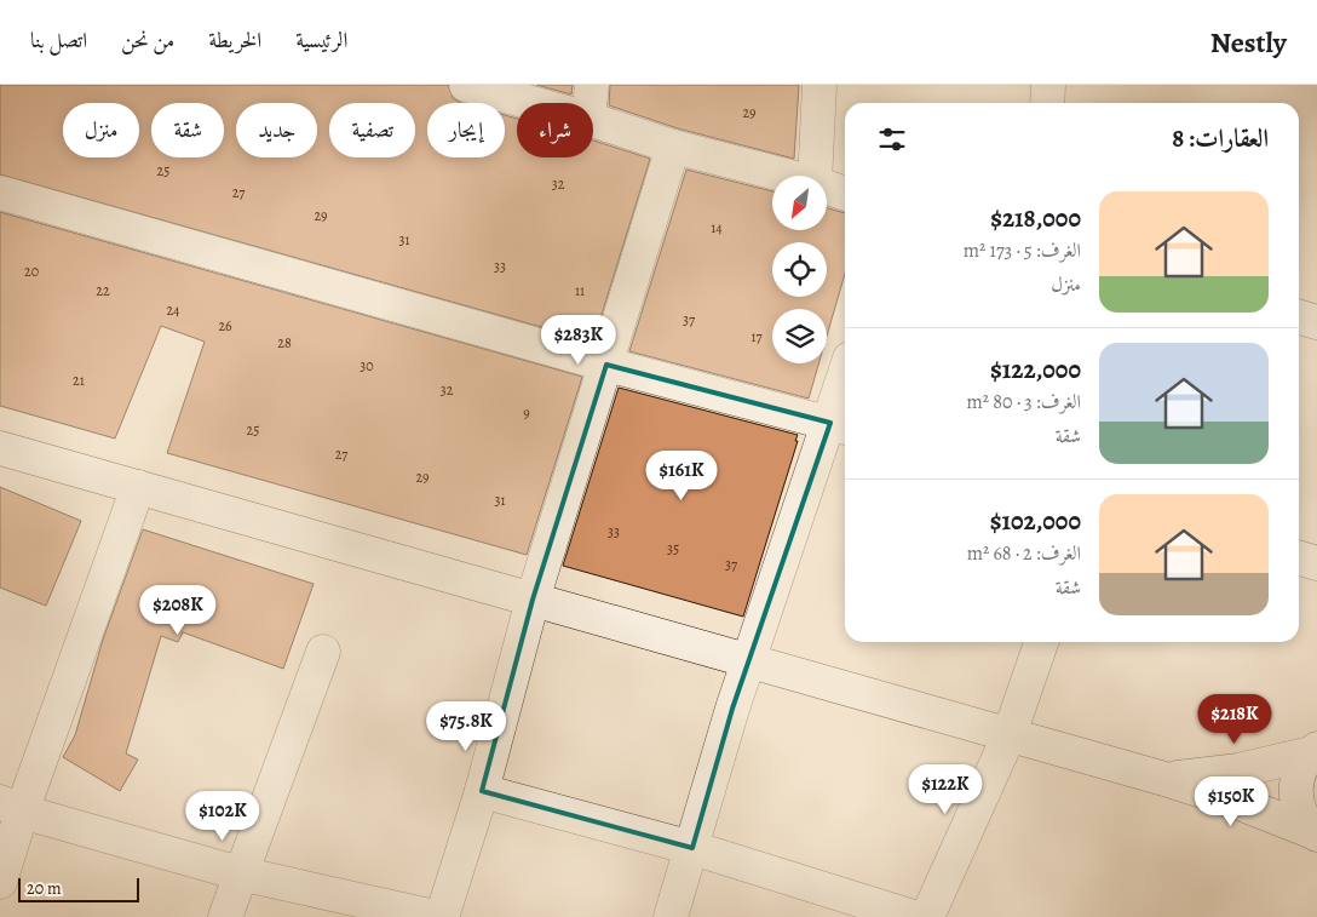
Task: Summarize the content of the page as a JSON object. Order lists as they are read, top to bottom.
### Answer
{
  "house_numbers": [
    "29",
    "25",
    "32",
    "27",
    "29",
    "14",
    "31",
    "33",
    "20",
    "22",
    "11",
    "24",
    "37",
    "26",
    "17",
    "28",
    "30",
    "21",
    "32",
    "9",
    "25",
    "27",
    "29",
    "31",
    "33",
    "35",
    "37"
  ],
  "scale_bar": "20 m",
  "north": "bottom left",
  "page": {
    "header": "Nestly",
    "nav": [
      "الرئيسية",
      "الخريطة",
      "من نحن",
      "اتصل بنا"
    ],
    "chip": [
      "شراء",
      "إيجار",
      "تصفية",
      "جديد",
      "شقة",
      "منزل"
    ],
    "heading": "العقارات: 8",
    "list": [
      {
        "name": "$218,000",
        "note": "الغرف: 5 · 173 m² · منزل"
      },
      {
        "name": "$122,000",
        "note": "الغرف: 3 · 80 m² · شقة"
      },
      {
        "name": "$102,000",
        "note": "الغرف: 2 · 68 m² · شقة"
      }
    ],
    "price": [
      "$283K",
      "$161K",
      "$208K",
      "$218K",
      "$75.8K",
      "$122K",
      "$150K",
      "$102K"
    ],
    "scale": "20 m"
  }
}
